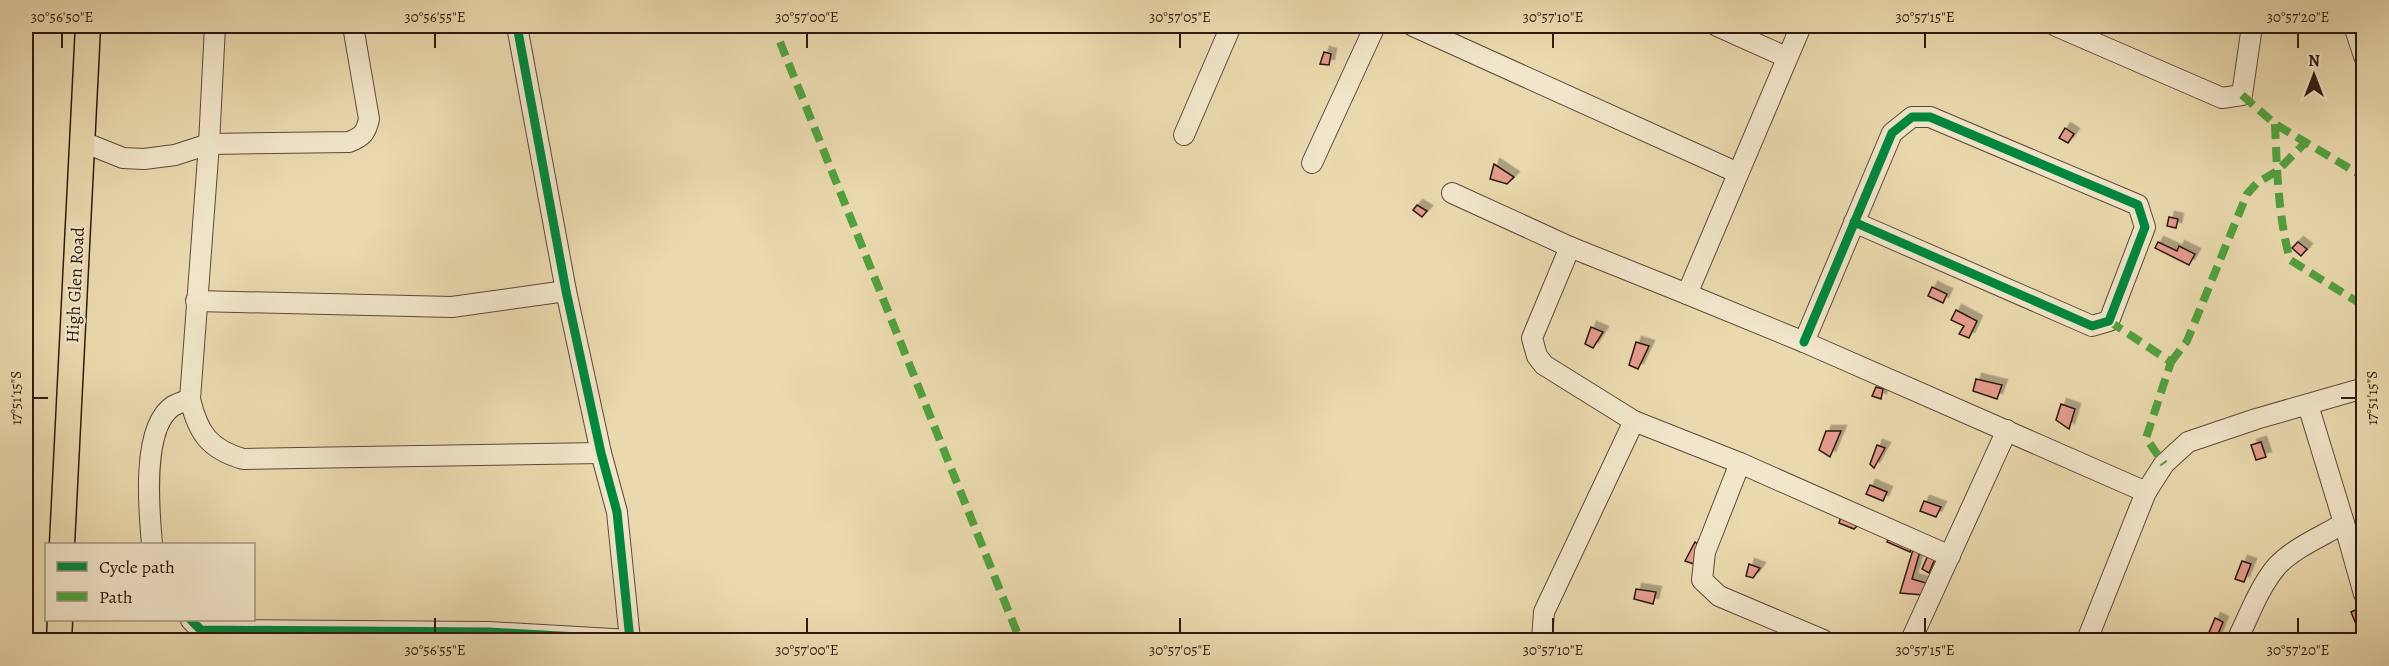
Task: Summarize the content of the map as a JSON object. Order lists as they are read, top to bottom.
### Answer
{
  "streets": {
    "main road": ["High Glen Road"]
  },
  "legend": ["Cycle path", "Path"],
  "north": "top",
  "coordinates": [
    "30°56'50\"E",
    "30°56'55\"E",
    "30°57'00\"E",
    "30°57'05\"E",
    "30°57'10\"E",
    "30°57'15\"E",
    "30°57'20\"E",
    "17°51'15\"S"
  ]
}
